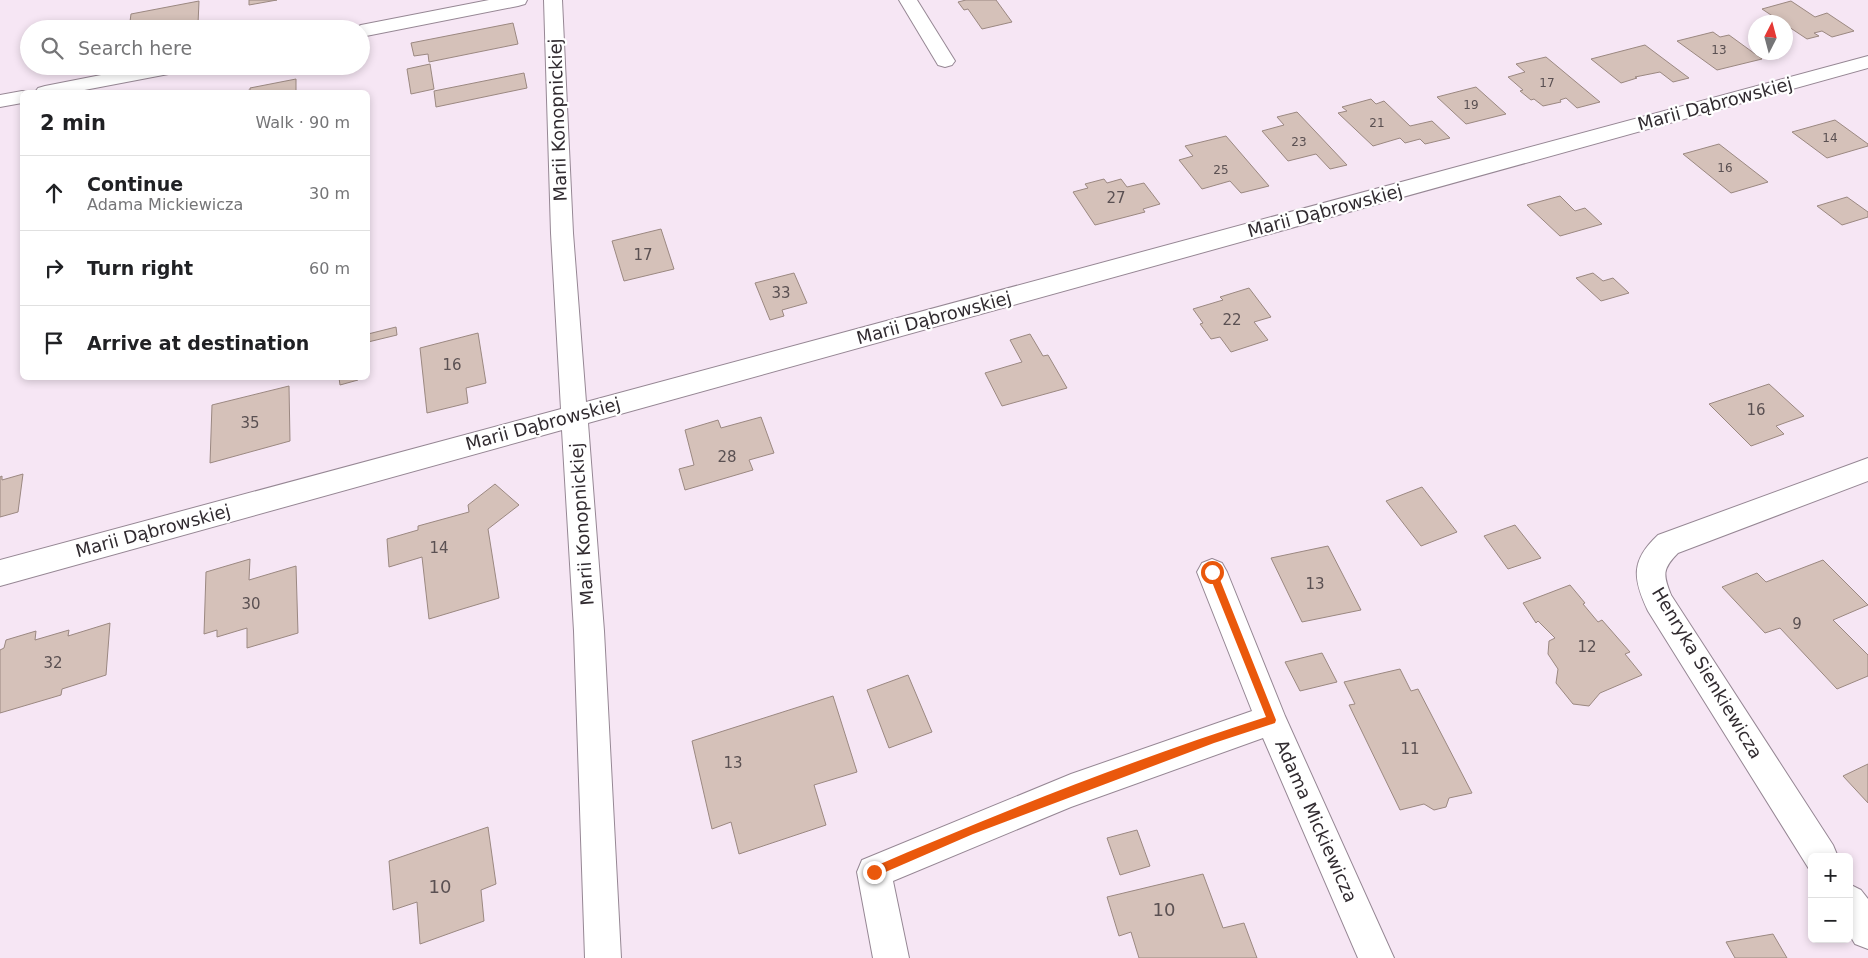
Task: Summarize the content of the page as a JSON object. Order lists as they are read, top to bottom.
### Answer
{
  "streets": {
    "street": [
      "Marii Dąbrowskiej",
      "Marii Konopnickiej",
      "Henryka Sienkiewicza",
      "Adama Mickiewicza"
    ]
  },
  "crossings": [
    ["Marii Dąbrowskiej", "Marii Konopnickiej"]
  ],
  "house_numbers": [
    "13",
    "17",
    "19",
    "21",
    "14",
    "23",
    "16",
    "25",
    "27",
    "17",
    "33",
    "22",
    "16",
    "16",
    "35",
    "28",
    "14",
    "13",
    "30",
    "9",
    "12",
    "32",
    "11",
    "13",
    "10",
    "10"
  ],
  "north": "top",
  "page": {
    "search": "Search here",
    "heading": ["2 min", "Walk · 90 m"],
    "list": [
      ["Continue", "Adama Mickiewicza", "30 m"],
      ["Turn right", "60 m"],
      "Arrive at destination"
    ],
    "map_buttons": ["+", "−"]
  }
}
